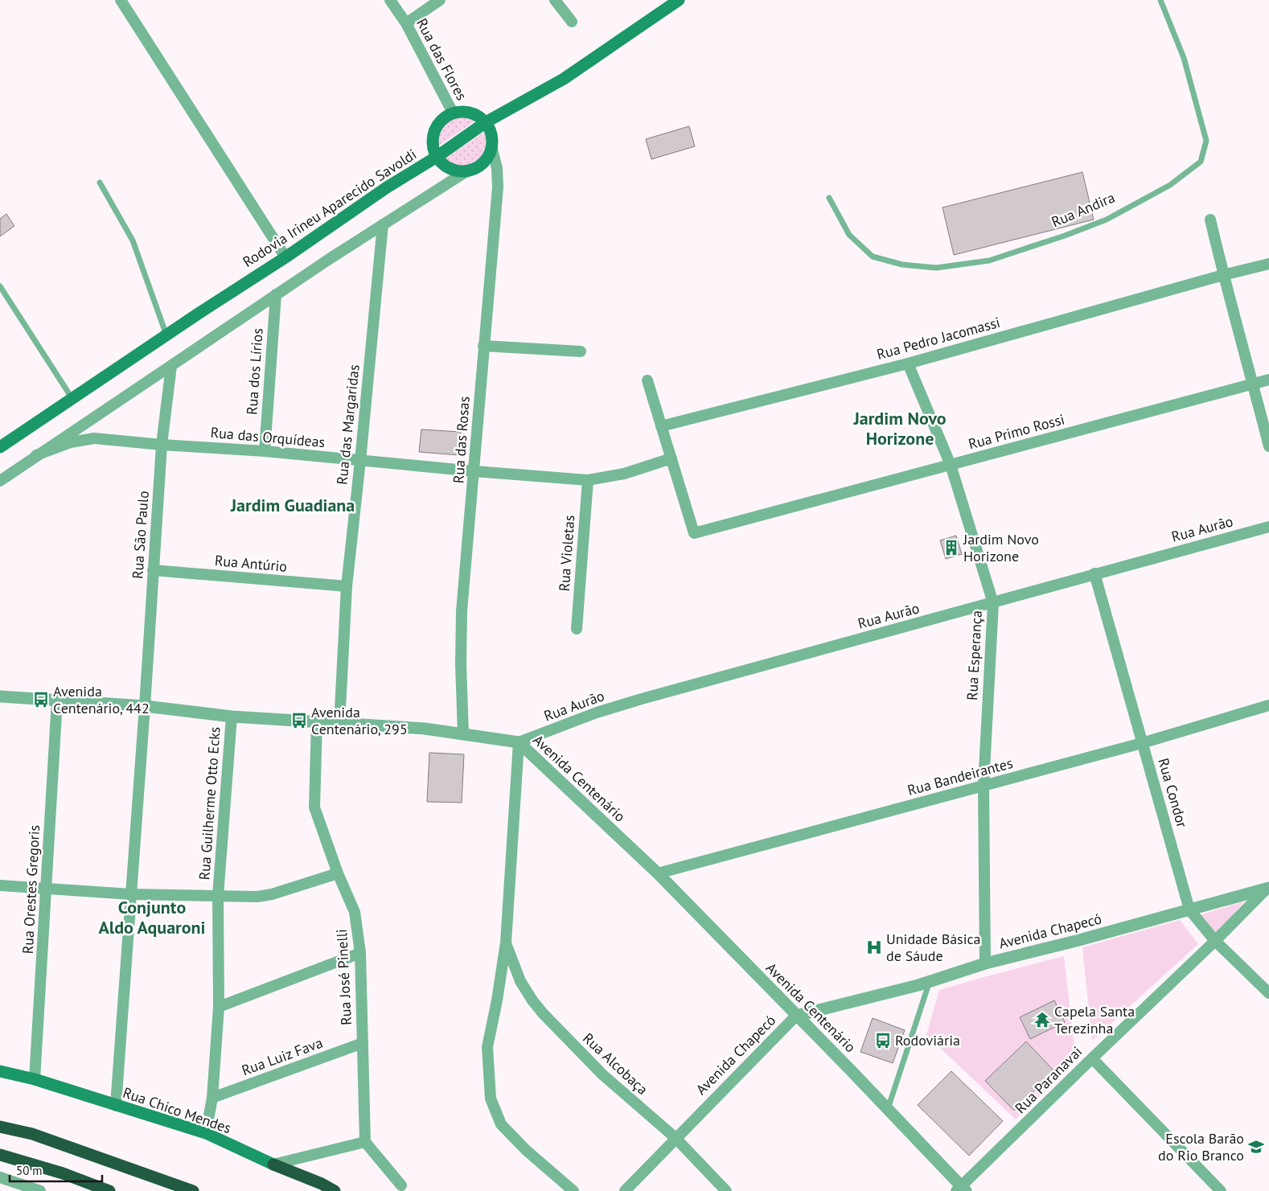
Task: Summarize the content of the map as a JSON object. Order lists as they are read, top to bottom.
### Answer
{
  "streets": {
    "main road": ["Rodovia Irineu Aparecido Savoldi", "Rua Chico Mendes"],
    "street": [
      "Rua das Flores",
      "Rua Pedro Jacomassi",
      "Rua dos Lírios",
      "Rua das Margaridas",
      "Rua Primo Rossi",
      "Rua das Orquídeas",
      "Rua das Rosas",
      "Rua Aurão",
      "Rua São Paulo",
      "Rua Violetas",
      "Rua Antúrio",
      "Rua Esperança",
      "Rua Bandeirantes",
      "Avenida Centenário",
      "Rua Condor",
      "Rua Guilherme Otto Ecks",
      "Rua Orestes Gregoris",
      "Avenida Chapecó",
      "Rua José Pinelli",
      "Rua Luiz Fava",
      "Rua Alcobaça",
      "Rua Paranavai"
    ],
    "lane": ["Rua Andira"]
  },
  "crossings": [
    ["Rua Pedro Jacomassi", "Rua Esperança"],
    ["Rua dos Lírios", "Rua das Orquídeas"],
    ["Rua das Margaridas", "Rua das Orquídeas"],
    ["Rua das Margaridas", "Rua Antúrio"],
    ["Rua das Margaridas", "Avenida Centenário"],
    ["Rua Primo Rossi", "Rua das Orquídeas"],
    ["Rua Primo Rossi", "Rua Esperança"],
    ["Rua das Orquídeas", "Rua das Rosas"],
    ["Rua das Orquídeas", "Rua São Paulo"],
    ["Rua das Orquídeas", "Rua Violetas"],
    ["Rua das Rosas", "Avenida Centenário"],
    ["Rua Aurão", "Rua Esperança"],
    ["Rua Aurão", "Avenida Centenário"],
    ["Rua Aurão", "Rua Condor"],
    ["Rua São Paulo", "Rua Antúrio"],
    ["Rua São Paulo", "Avenida Centenário"],
    ["Rua São Paulo", "Rua Chico Mendes"],
    ["Rua Esperança", "Rua Bandeirantes"],
    ["Rua Esperança", "Avenida Chapecó"],
    ["Rua Bandeirantes", "Avenida Centenário"],
    ["Rua Bandeirantes", "Rua Condor"],
    ["Avenida Centenário", "Rua Guilherme Otto Ecks"],
    ["Avenida Centenário", "Rua Orestes Gregoris"],
    ["Avenida Centenário", "Avenida Chapecó"],
    ["Avenida Centenário", "Rua José Pinelli"],
    ["Avenida Centenário", "Rua Paranavai"],
    ["Rua Condor", "Avenida Chapecó"],
    ["Rua Condor", "Rua Paranavai"],
    ["Rua Guilherme Otto Ecks", "Rua Luiz Fava"],
    ["Rua Guilherme Otto Ecks", "Rua Chico Mendes"],
    ["Rua Orestes Gregoris", "Rua Chico Mendes"],
    ["Avenida Chapecó", "Rua Alcobaça"],
    ["Avenida Chapecó", "Rua Paranavai"],
    ["Rua José Pinelli", "Rua Luiz Fava"]
  ],
  "districts": ["Jardim Novo Horizone", "Jardim Guadiana", "Conjunto Aldo Aquaroni"],
  "places": {
    "building": ["Jardim Novo Horizone"],
    "bus stop": ["Avenida Centenário, 442", "Avenida Centenário, 295", "Rodoviária"],
    "hospital": ["Unidade Básica de Sáude"],
    "temple": ["Capela Santa Terezinha"],
    "school or university": ["Escola Barão do Rio Branco"]
  },
  "scale_bar": "50 m"
}
